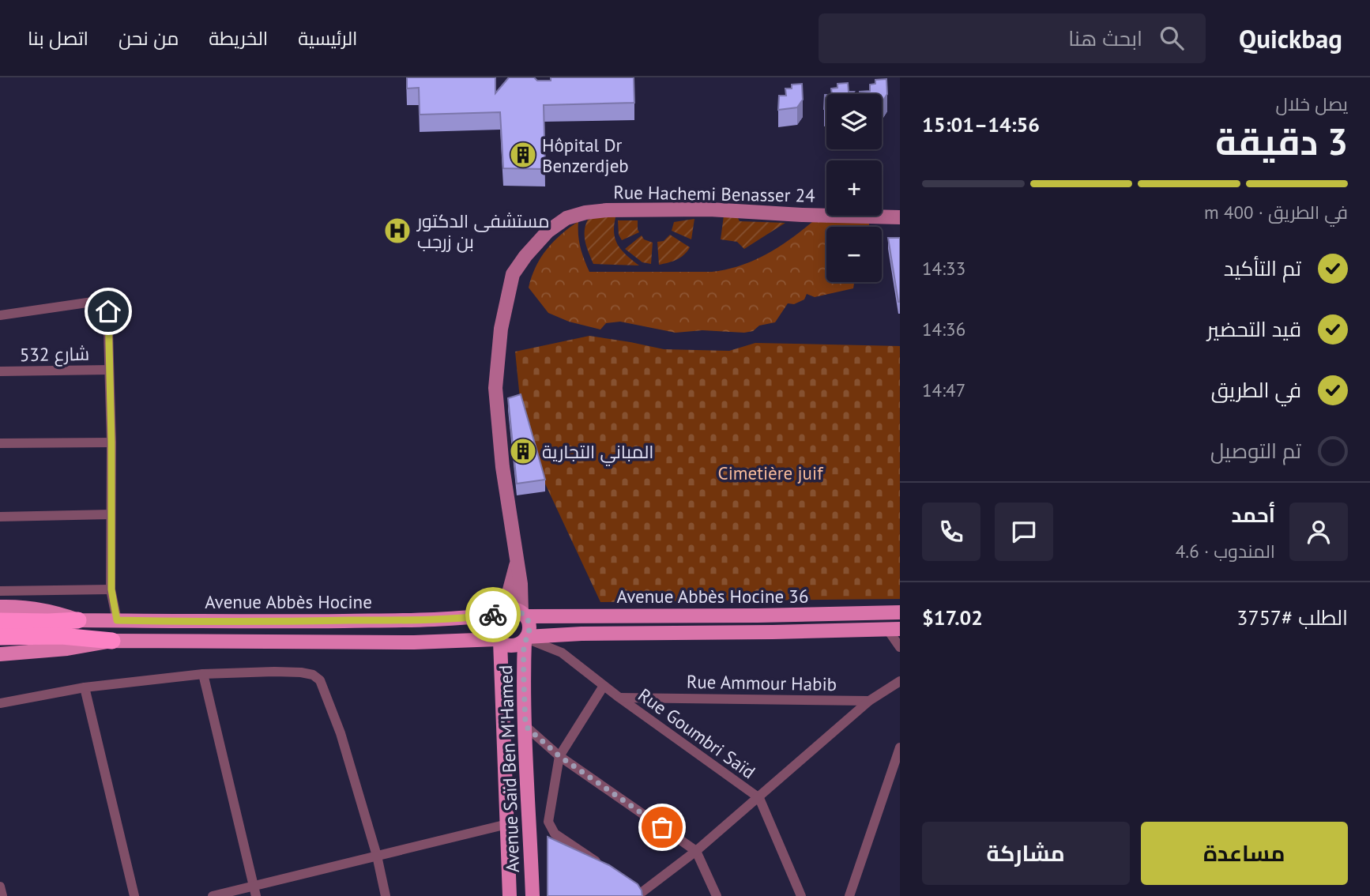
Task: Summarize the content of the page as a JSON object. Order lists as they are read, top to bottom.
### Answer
{
  "streets": {
    "main road": [
      "Rue Hachemi Benasser 24",
      "Avenue Abbès Hocine 36",
      "Avenue Abbès Hocine",
      "Avenue Saïd Ben M'Hamed"
    ],
    "street": ["532 شارع", "Rue Ammour Habib", "Rue Goumbri Saïd"]
  },
  "crossings": [
    ["Rue Hachemi Benasser 24", "Avenue Abbès Hocine 36"],
    ["Rue Hachemi Benasser 24", "Avenue Abbès Hocine"],
    ["Rue Hachemi Benasser 24", "Rue Goumbri Saïd"],
    ["Rue Hachemi Benasser 24", "Avenue Saïd Ben M'Hamed"],
    ["Avenue Abbès Hocine 36", "Avenue Abbès Hocine"],
    ["Avenue Abbès Hocine 36", "Rue Goumbri Saïd"],
    ["Avenue Abbès Hocine 36", "Avenue Saïd Ben M'Hamed"],
    ["Avenue Abbès Hocine", "Rue Goumbri Saïd"],
    ["Avenue Abbès Hocine", "Avenue Saïd Ben M'Hamed"],
    ["Rue Ammour Habib", "Rue Goumbri Saïd"],
    ["Rue Goumbri Saïd", "Avenue Saïd Ben M'Hamed"]
  ],
  "parks": ["Cimetière juif"],
  "places": {
    "building": ["Hôpital Dr Benzerdjeb", "المباني التجارية"],
    "hospital": ["مستشفى الدكتور بن زرجب"]
  },
  "page": {
    "header": "Quickbag",
    "search": "ابحث هنا",
    "nav": [
      "الرئيسية",
      "الخريطة",
      "من نحن",
      "اتصل بنا"
    ],
    "heading": ["3 دقيقة", "يصل خلال", "14:56–15:01"],
    "panel": [
      "أحمد",
      "المندوب · 4.6",
      "الطلب #3757",
      "$17.02"
    ],
    "map_buttons": ["+", "−"],
    "bar": "في الطريق · 400 m",
    "list": [
      ["تم التأكيد", "14:33"],
      ["قيد التحضير", "14:36"],
      ["في الطريق", "14:47"],
      "تم التوصيل"
    ],
    "buttons": ["مساعدة", "مشاركة"]
  }
}
